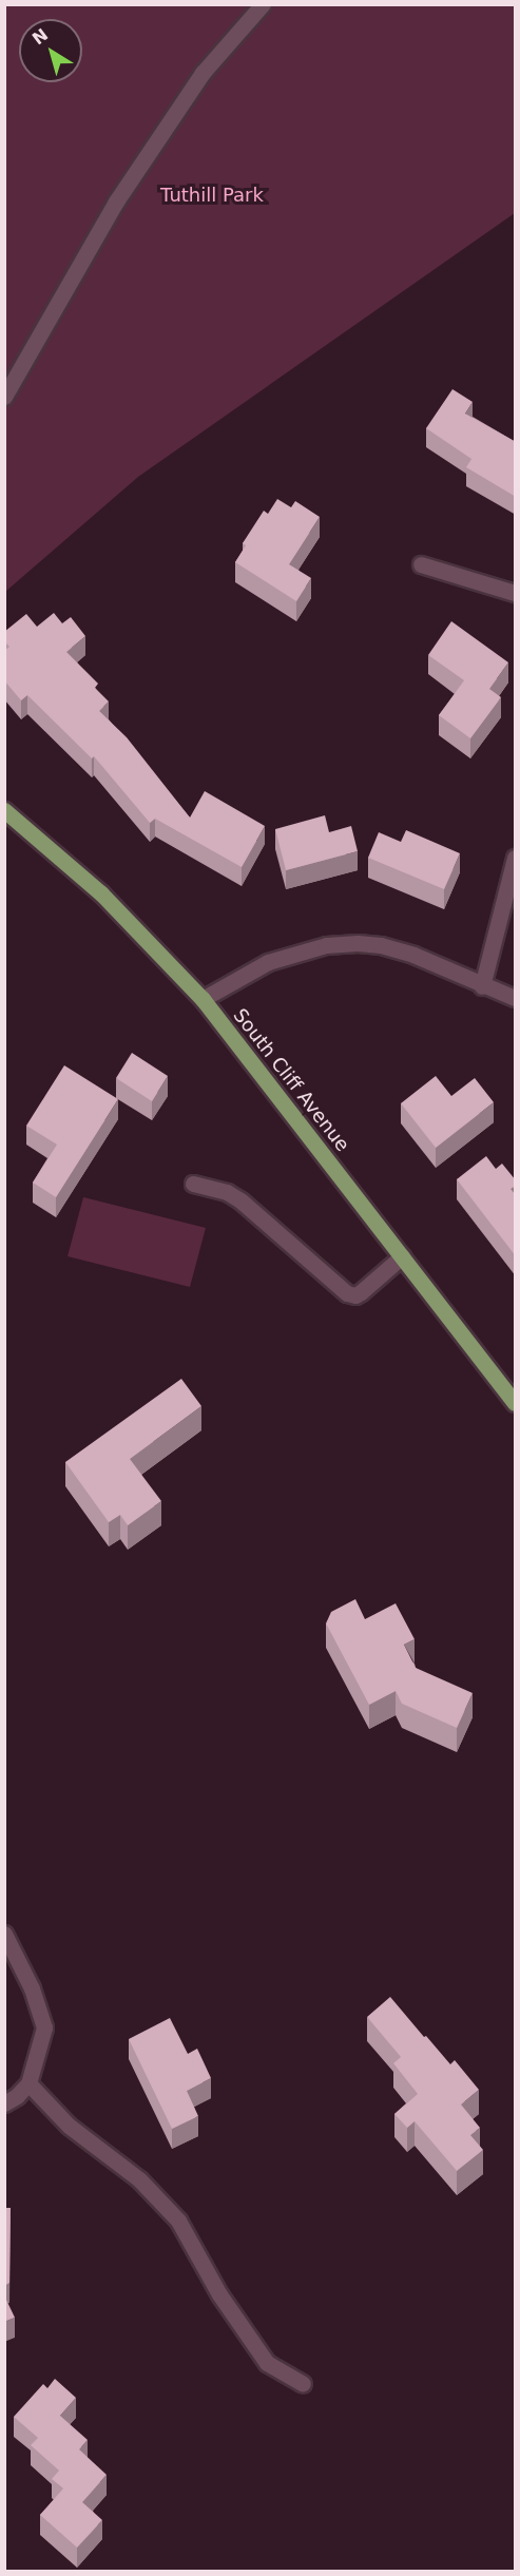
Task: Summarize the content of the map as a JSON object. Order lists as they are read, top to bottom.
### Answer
{
  "streets": {
    "main road": ["South Cliff Avenue"]
  },
  "parks": ["Tuthill Park"],
  "north": "top left"
}
